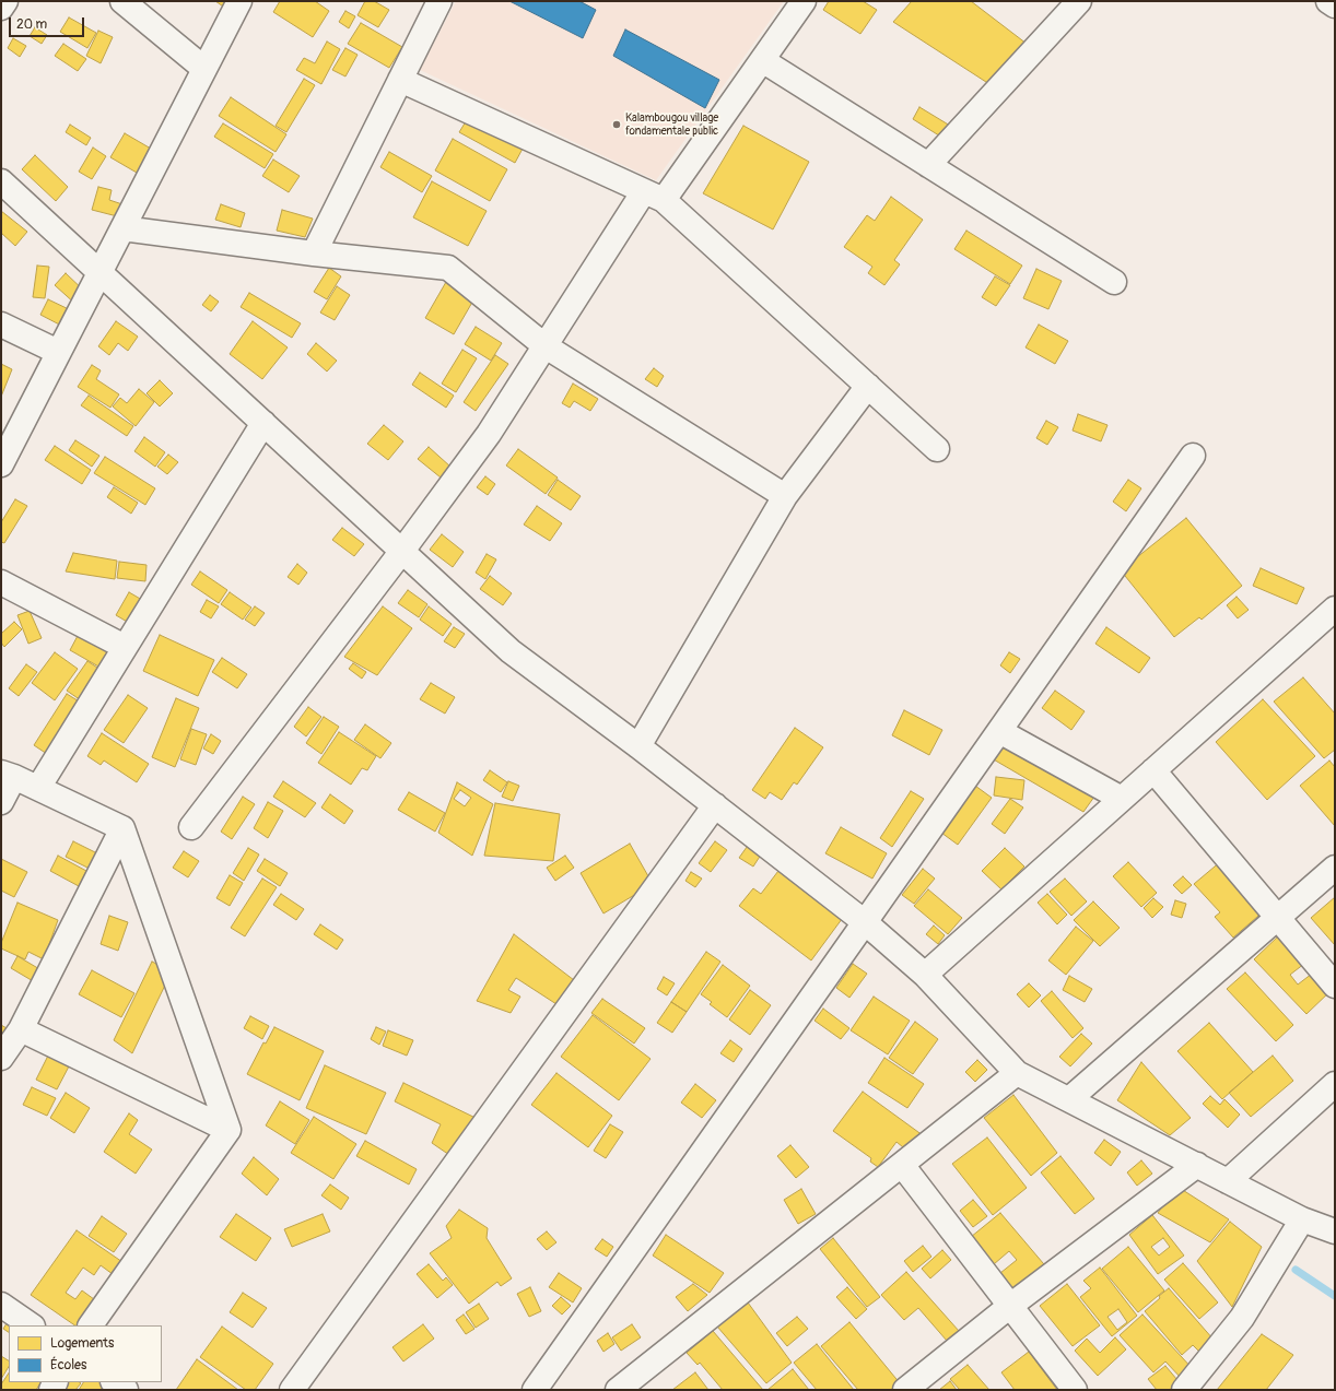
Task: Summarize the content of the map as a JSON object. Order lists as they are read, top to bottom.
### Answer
{
  "places": ["Kalambougou village fondamentale public"],
  "legend": ["Logements", "Écoles"],
  "scale_bar": "20 m"
}
